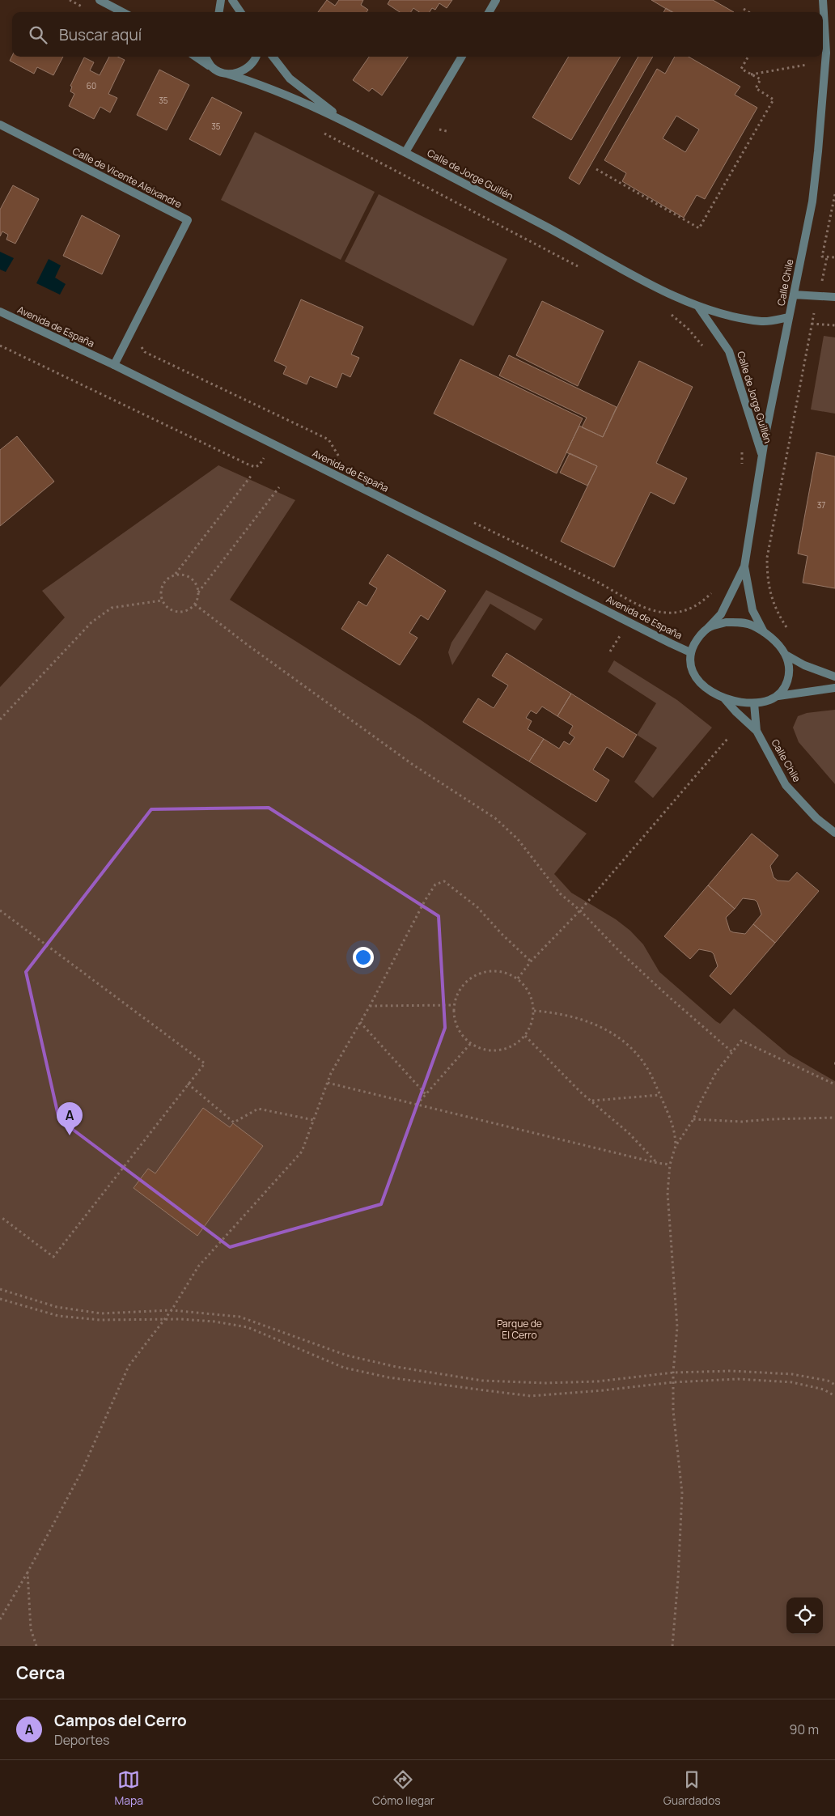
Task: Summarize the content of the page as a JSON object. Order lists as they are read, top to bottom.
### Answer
{
  "streets": {
    "street": [
      "Calle de Jorge Guillén",
      "Calle de Vicente Aleixandre",
      "Calle Chile",
      "Avenida de España"
    ]
  },
  "crossings": [
    ["Calle de Jorge Guillén", "Calle Chile"],
    ["Calle de Vicente Aleixandre", "Avenida de España"],
    ["Calle Chile", "Avenida de España"]
  ],
  "parks": ["Parque de El Cerro"],
  "house_numbers": [
    "60",
    "35",
    "35",
    "37"
  ],
  "page": {
    "search": "Buscar aquí",
    "pins": "A",
    "heading": "Cerca",
    "list": [
      {
        "mark": "A",
        "name": "Campos del Cerro",
        "note": "Deportes",
        "value": "90 m"
      }
    ],
    "nav": ["Mapa", "Cómo llegar", "Guardados"]
  }
}
